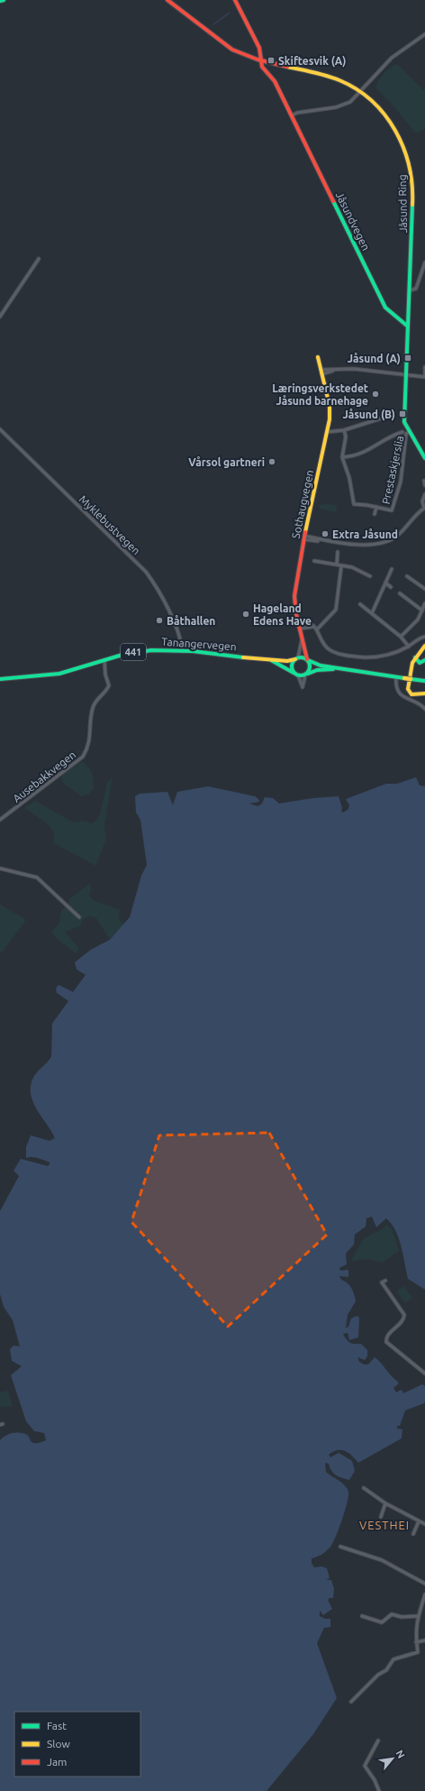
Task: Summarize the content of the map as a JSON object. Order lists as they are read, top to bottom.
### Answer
{
  "streets": {
    "main road": [
      "Jåsund Ring",
      "Jåsundvegen",
      "Sothaugvegen",
      "Tanangervegen",
      "441"
    ],
    "street": ["Prestaskjerslia", "Myklebustvegen", "Ausebakkvegen"]
  },
  "crossings": [
    ["Jåsund Ring", "Jåsundvegen"],
    ["Jåsund Ring", "Prestaskjerslia"],
    ["Sothaugvegen", "Tanangervegen"],
    ["Sothaugvegen", "441"],
    ["Myklebustvegen", "Tanangervegen"],
    ["Tanangervegen", "441"],
    ["Tanangervegen", "Ausebakkvegen"]
  ],
  "districts": ["VESTHEI"],
  "places": {
    "transit": ["Skiftesvik (A)", "Jåsund (A)", "Jåsund (B)"],
    "other": [
      "Læringsverkstedet Jåsund barnehage",
      "Vårsol gartneri",
      "Extra Jåsund",
      "Hageland Edens Have",
      "Båthallen"
    ]
  },
  "legend": ["Fast", "Slow", "Jam"],
  "north": "top right"
}
